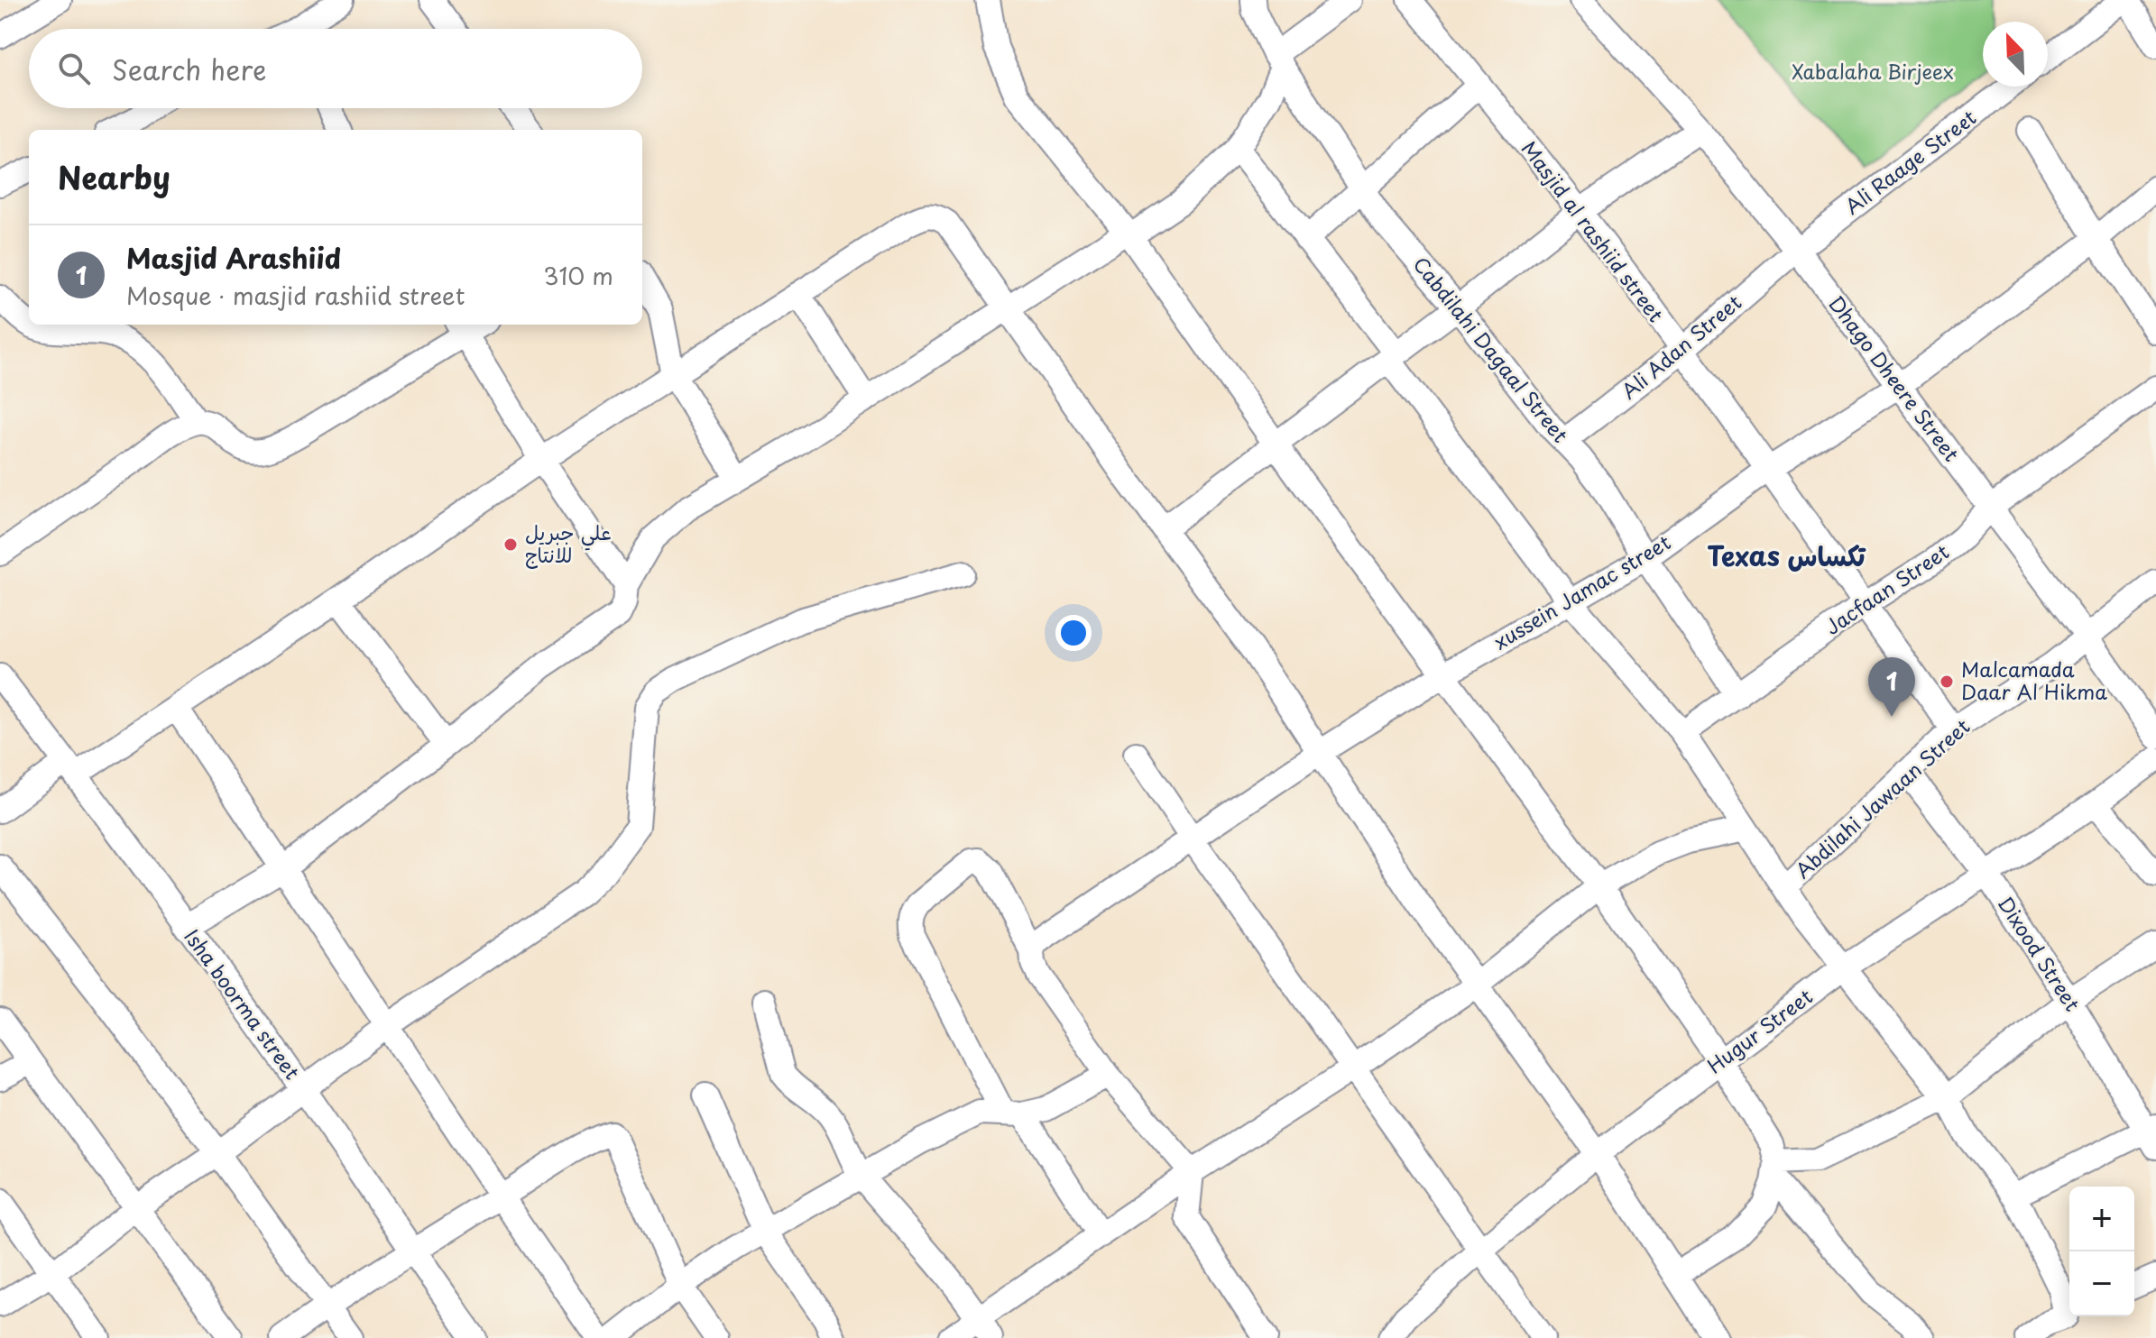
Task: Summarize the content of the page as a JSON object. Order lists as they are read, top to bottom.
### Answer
{
  "streets": {
    "street": [
      "Ali Raage Street",
      "Masjid al rashiid street",
      "Ali Adan Street",
      "Cabdilahi Dagaal Street",
      "Dhago Dheere Street",
      "Jacfaan Street",
      "xussein Jamac street",
      "Abdilahi Jawaan Street",
      "Dixood Street",
      "Isha boorma street",
      "Hugur Street"
    ]
  },
  "crossings": [
    ["Ali Raage Street", "Ali Adan Street"],
    ["Ali Raage Street", "Dhago Dheere Street"],
    ["Masjid al rashiid street", "Ali Adan Street"],
    ["Masjid al rashiid street", "Jacfaan Street"],
    ["Masjid al rashiid street", "xussein Jamac street"],
    ["Masjid al rashiid street", "Abdilahi Jawaan Street"],
    ["Ali Adan Street", "Cabdilahi Dagaal Street"],
    ["Ali Adan Street", "Dhago Dheere Street"],
    ["Cabdilahi Dagaal Street", "Jacfaan Street"],
    ["Cabdilahi Dagaal Street", "xussein Jamac street"],
    ["Dhago Dheere Street", "Jacfaan Street"],
    ["Dhago Dheere Street", "xussein Jamac street"],
    ["Dhago Dheere Street", "Abdilahi Jawaan Street"],
    ["Abdilahi Jawaan Street", "Dixood Street"],
    ["Dixood Street", "Hugur Street"]
  ],
  "districts": ["Texas تكساس"],
  "parks": ["Xabalaha Birjeex"],
  "places": ["علي جبريل للانتاج", "Malcamada Daar Al Hikma"],
  "north": "top left",
  "page": {
    "search": "Search here",
    "heading": "Nearby",
    "list": [
      {
        "mark": "1",
        "name": "Masjid Arashiid",
        "note": "Mosque · masjid rashiid street",
        "value": "310 m"
      }
    ],
    "pins": "1",
    "map_buttons": ["+", "−"]
  }
}
